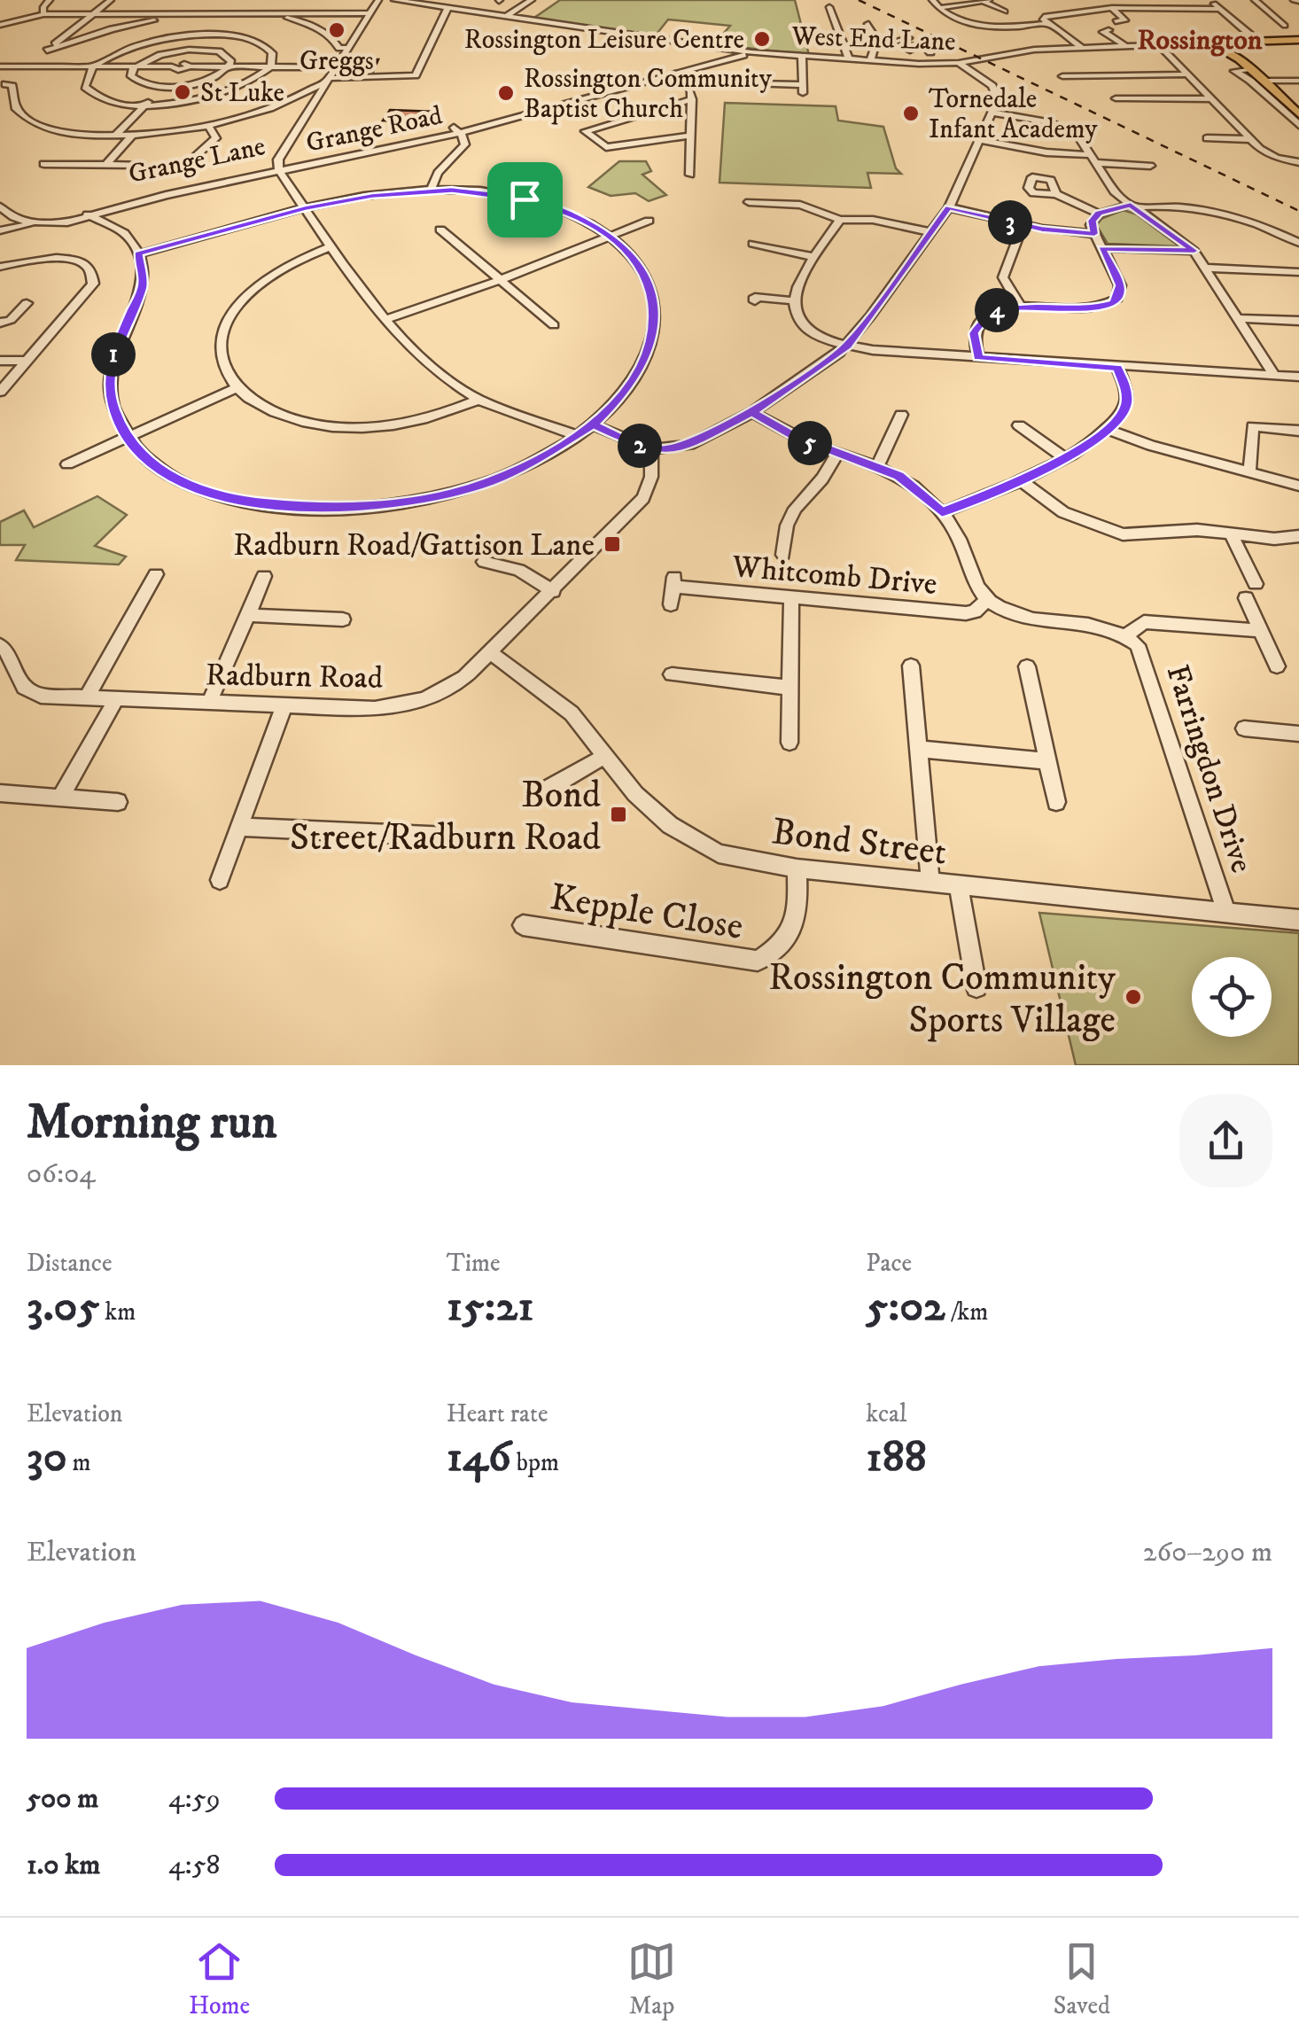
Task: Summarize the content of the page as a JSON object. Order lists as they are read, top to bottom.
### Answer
{
  "streets": {
    "street": [
      "West End Lane",
      "Grange Road",
      "Grange Lane",
      "Whitcomb Drive",
      "Radburn Road",
      "Farringdon Drive",
      "Bond Street",
      "Kepple Close"
    ]
  },
  "crossings": [
    ["West End Lane", "Grange Road"],
    ["Grange Road", "Grange Lane"],
    ["Radburn Road", "Bond Street"],
    ["Farringdon Drive", "Bond Street"],
    ["Bond Street", "Kepple Close"]
  ],
  "districts": ["Rossington"],
  "places": {
    "other": [
      "Greggs",
      "Rossington Leisure Centre",
      "St Luke",
      "Rossington Community Baptist Church",
      "Tornedale Infant Academy",
      "Rossington Community Sports Village"
    ],
    "transit": ["Radburn Road/Gattison Lane", "Bond Street/Radburn Road"]
  },
  "page": {
    "pins": [
      "3",
      "4",
      "1",
      "5",
      "2"
    ],
    "heading": ["Morning run", "06:04"],
    "stats": [
      ["Distance", "3.05 km"],
      ["Time", "15:21"],
      ["Pace", "5:02 /km"],
      ["Elevation", "30 m"],
      ["Heart rate", "146 bpm"],
      ["kcal", "188"]
    ],
    "chart": ["Elevation", "260–290 m"],
    "list": [
      {
        "name": "500 m",
        "note": "4:59"
      },
      {
        "name": "1.0 km",
        "note": "4:58"
      }
    ],
    "tabs": ["Home", "Map", "Saved"]
  }
}
